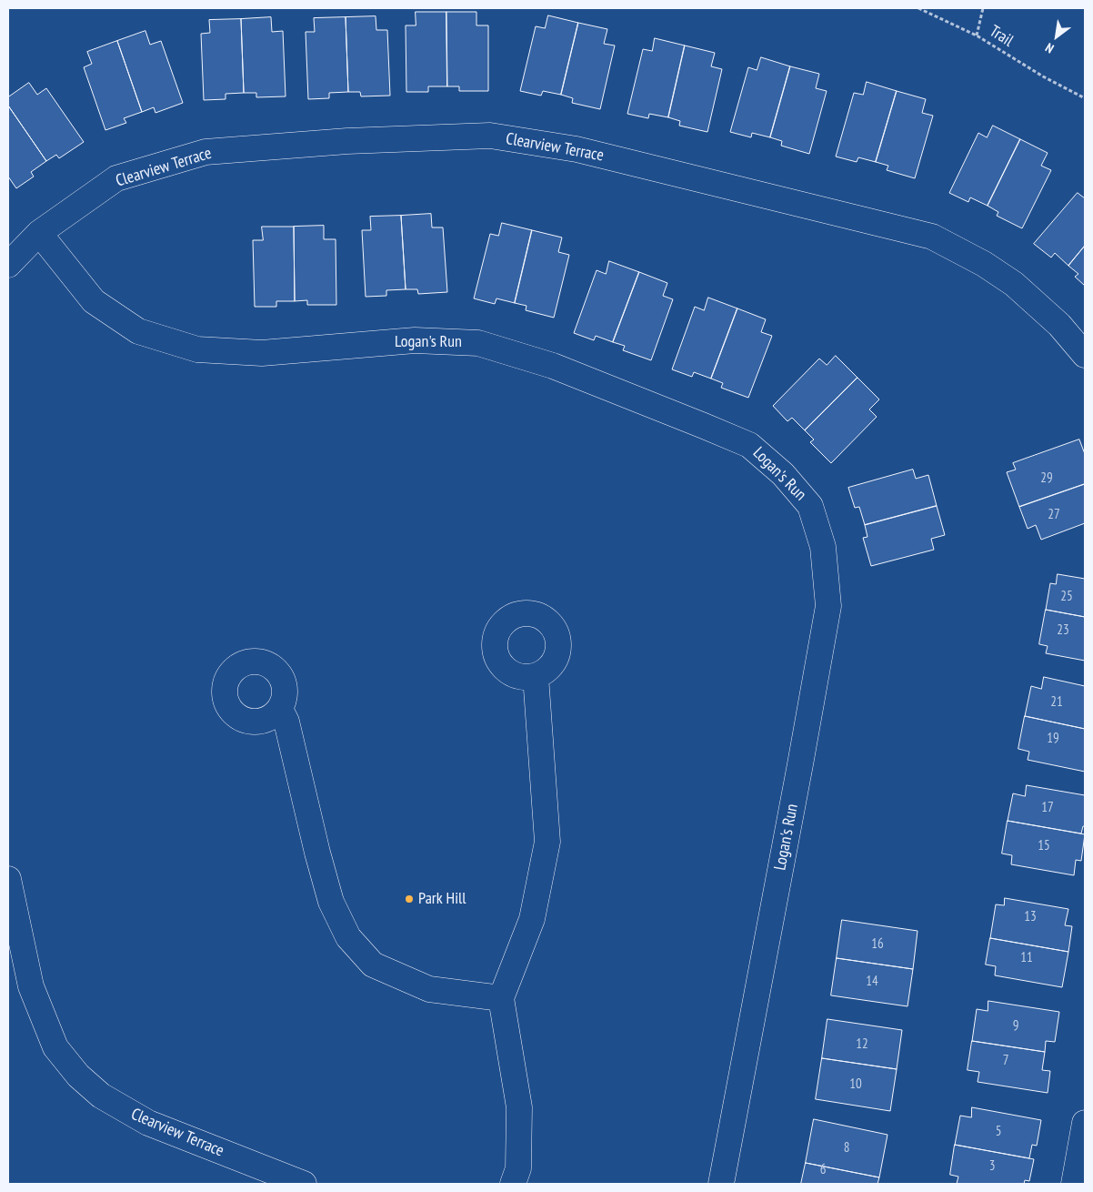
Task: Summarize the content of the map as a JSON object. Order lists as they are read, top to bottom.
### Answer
{
  "streets": {
    "street": ["Clearview Terrace", "Logan's Run"],
    "path": ["Trail"]
  },
  "crossings": [
    ["Clearview Terrace", "Logan's Run"]
  ],
  "places": ["Park Hill"],
  "house_numbers": [
    "29",
    "27",
    "25",
    "23",
    "21",
    "19",
    "17",
    "15",
    "13",
    "16",
    "11",
    "14",
    "9",
    "12",
    "7",
    "10",
    "5",
    "8",
    "3",
    "6"
  ],
  "north": "bottom left"
}
